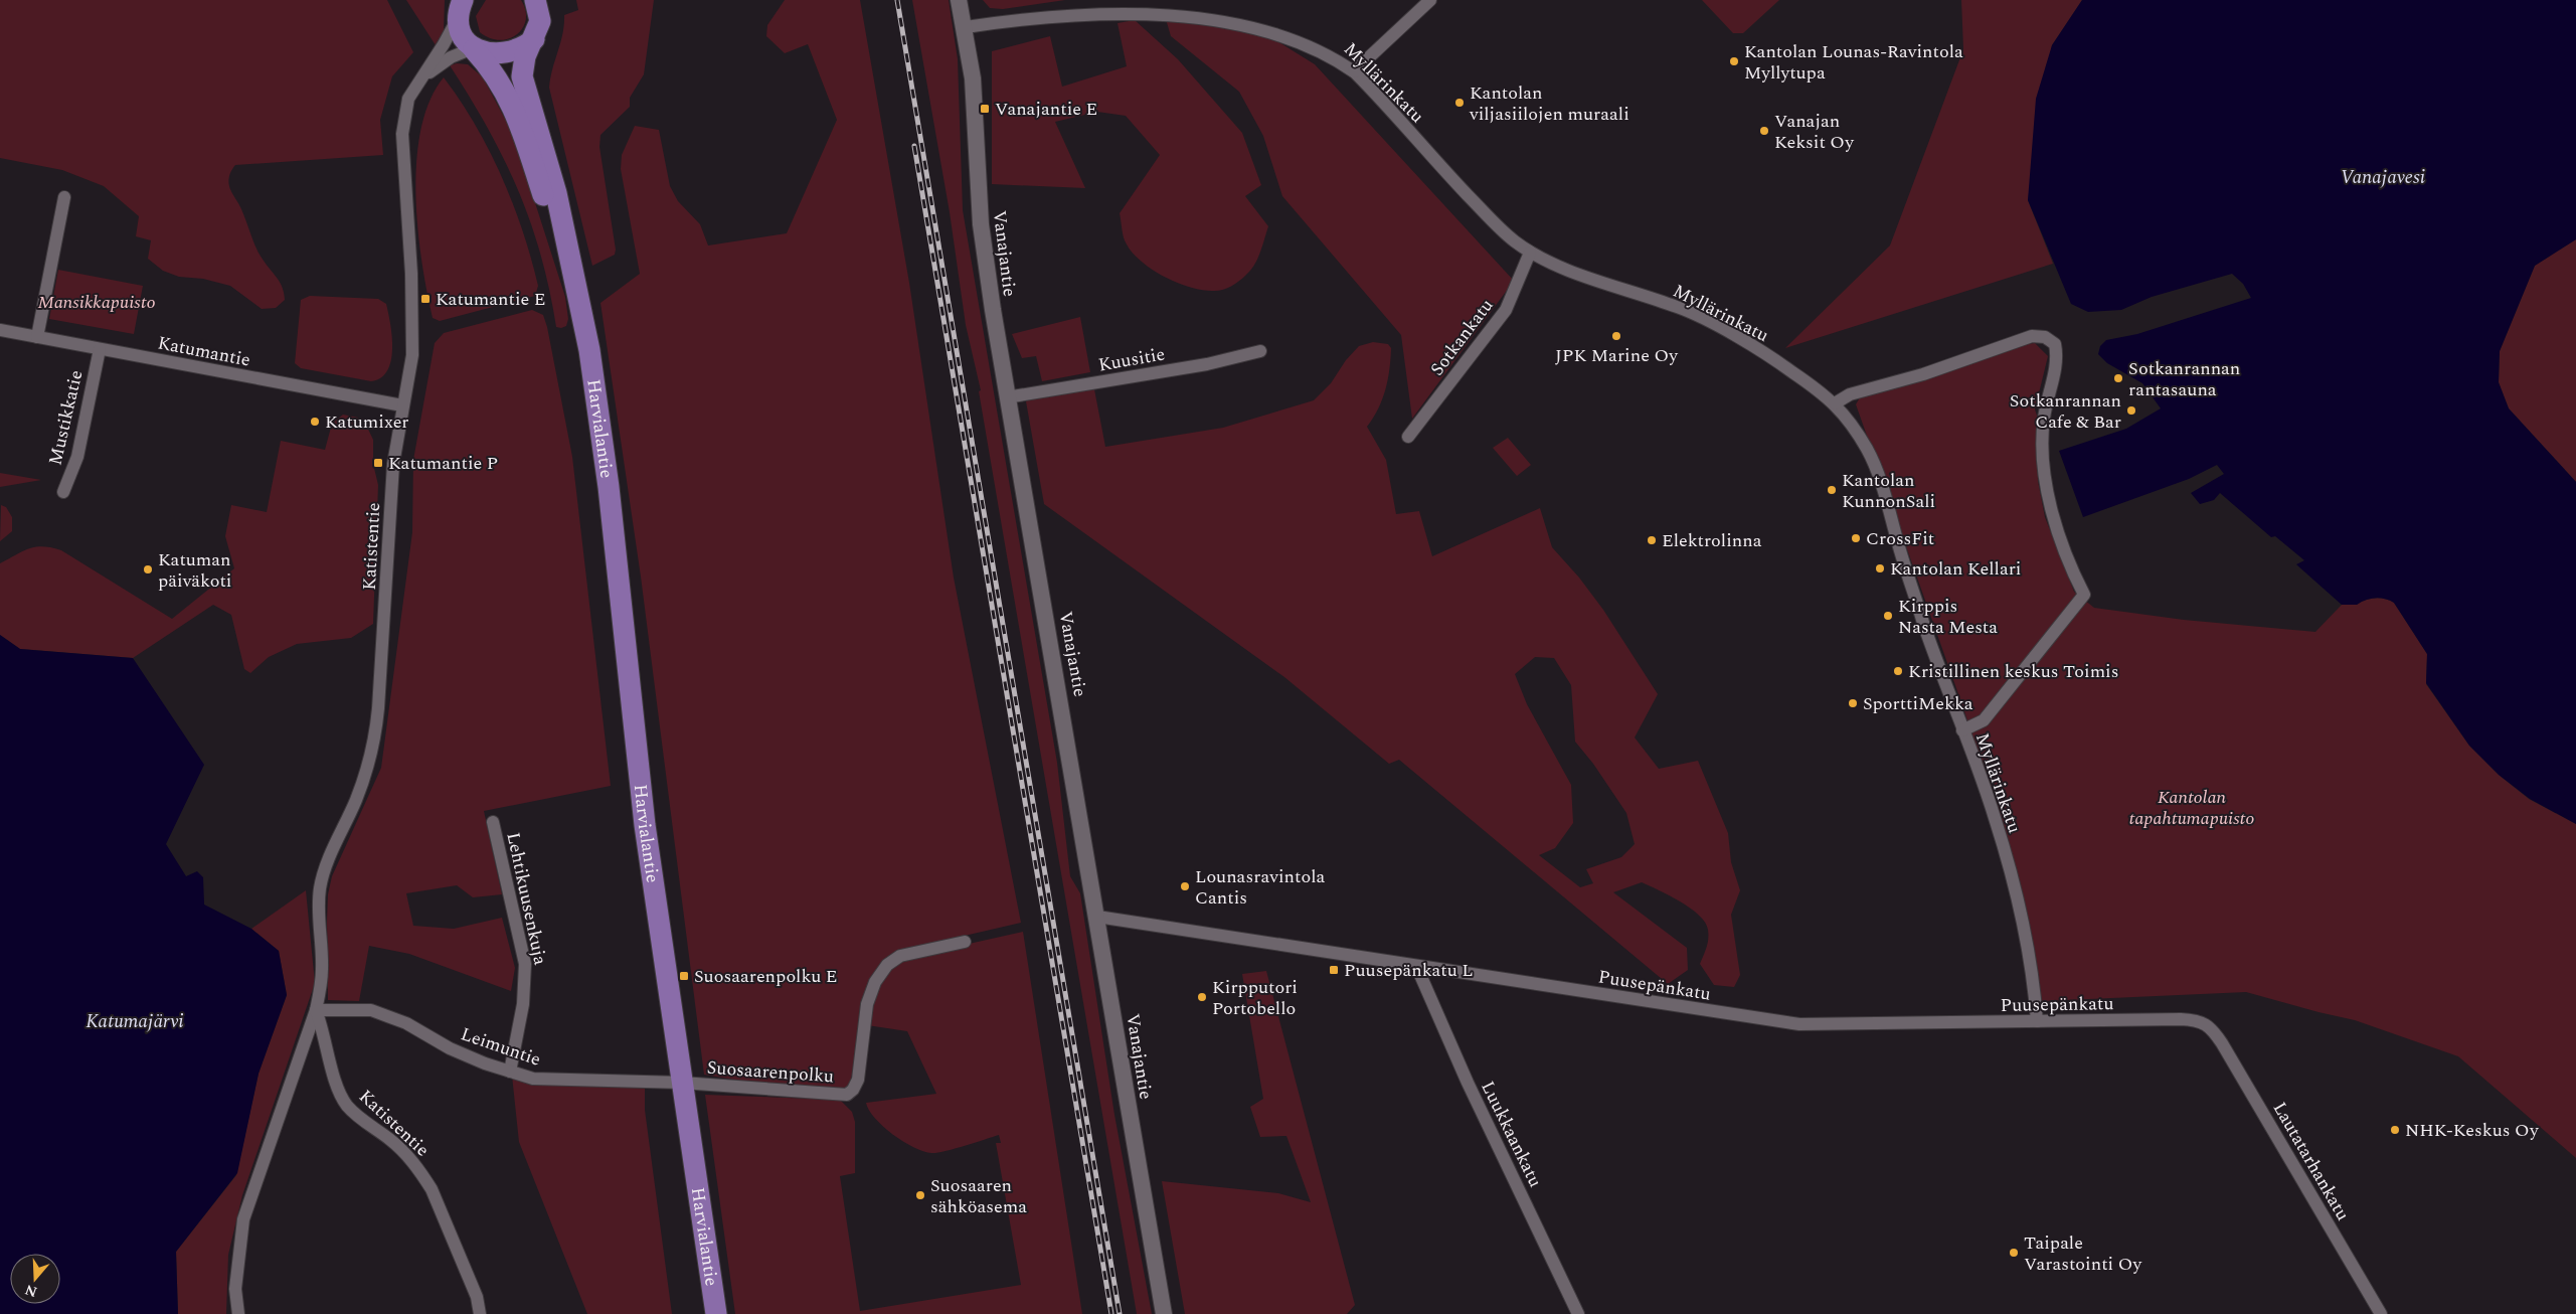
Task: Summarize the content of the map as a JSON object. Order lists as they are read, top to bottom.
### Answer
{
  "streets": {
    "highway": ["Harvialantie"],
    "street": [
      "Myllärinkatu",
      "Vanajantie",
      "Sotkankatu",
      "Katumantie",
      "Kuusitie",
      "Mustikkatie",
      "Katistentie",
      "Lehtikuusenkuja",
      "Puusepänkatu",
      "Leimuntie",
      "Suosaarenpolku",
      "Luukkaankatu",
      "Lautatarhankatu"
    ]
  },
  "crossings": [
    ["Myllärinkatu", "Sotkankatu"],
    ["Myllärinkatu", "Puusepänkatu"],
    ["Vanajantie", "Kuusitie"],
    ["Vanajantie", "Puusepänkatu"],
    ["Katumantie", "Mustikkatie"],
    ["Katumantie", "Katistentie"],
    ["Harvialantie", "Katistentie"],
    ["Harvialantie", "Leimuntie"],
    ["Harvialantie", "Suosaarenpolku"],
    ["Katistentie", "Leimuntie"],
    ["Lehtikuusenkuja", "Leimuntie"],
    ["Puusepänkatu", "Luukkaankatu"],
    ["Puusepänkatu", "Lautatarhankatu"],
    ["Leimuntie", "Suosaarenpolku"]
  ],
  "water": ["Vanajavesi", "Katumajärvi"],
  "parks": ["Mansikkapuisto", "Kantolan tapahtumapuisto"],
  "places": {
    "other": [
      "Kantolan Lounas-Ravintola Myllytupa",
      "Kantolan viljasiilojen muraali",
      "Vanajan Keksit Oy",
      "JPK Marine Oy",
      "Sotkanrannan rantasauna",
      "Sotkanrannan Cafe & Bar",
      "Katumixer",
      "Kantolan KunnonSali",
      "CrossFit",
      "Elektrolinna",
      "Kantolan Kellari",
      "Katuman päiväkoti",
      "Kirppis Nasta Mesta",
      "Kristillinen keskus Toimis",
      "SporttiMekka",
      "Lounasravintola Cantis",
      "Kirpputori Portobello",
      "NHK-Keskus Oy",
      "Suosaaren sähköasema",
      "Taipale Varastointi Oy"
    ],
    "transit": [
      "Vanajantie E",
      "Katumantie E",
      "Katumantie P",
      "Puusepänkatu L",
      "Suosaarenpolku E"
    ]
  },
  "north": "bottom"
}
